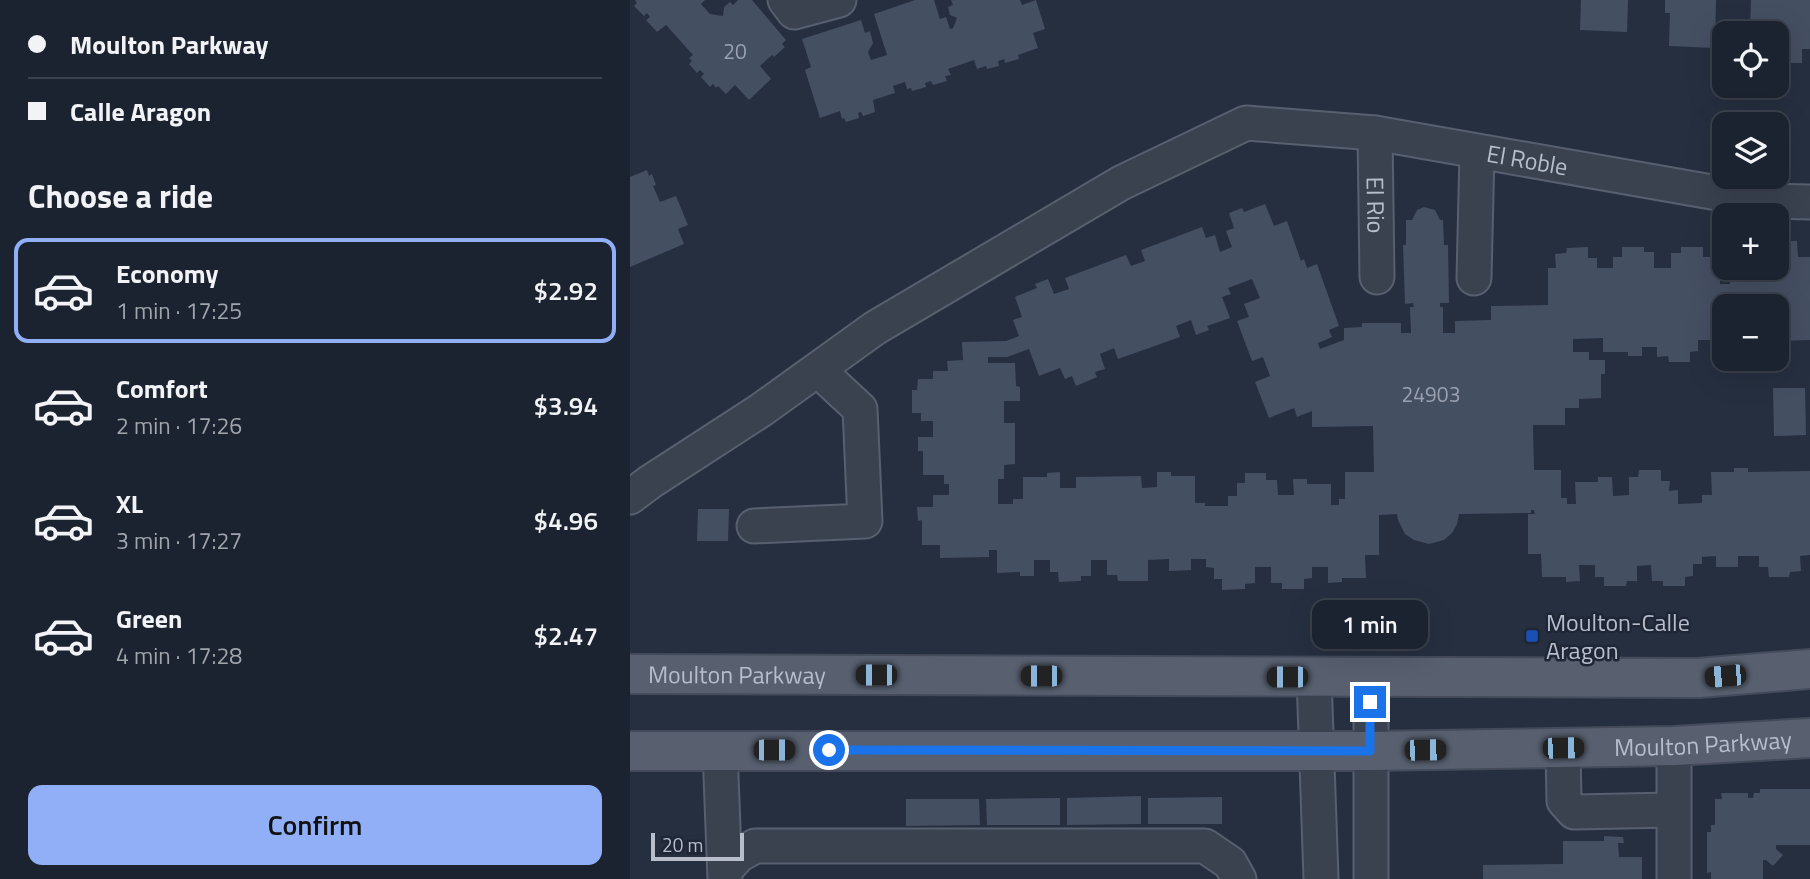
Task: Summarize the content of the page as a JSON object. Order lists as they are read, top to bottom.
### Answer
{
  "streets": {
    "main road": ["Moulton Parkway"],
    "street": ["El Roble", "El Rio"]
  },
  "crossings": [
    ["El Roble", "El Rio"]
  ],
  "places": {
    "transit": ["Moulton-Calle Aragon"]
  },
  "house_numbers": ["20", "24903"],
  "scale_bar": "20 m",
  "page": {
    "banner": ["Moulton Parkway", "Calle Aragon"],
    "map_buttons": ["+", "−"],
    "heading": "Choose a ride",
    "list": [
      {
        "name": "Economy",
        "note": "1 min · 17:25",
        "value": "$2.92"
      },
      {
        "name": "Comfort",
        "note": "2 min · 17:26",
        "value": "$3.94"
      },
      {
        "name": "XL",
        "note": "3 min · 17:27",
        "value": "$4.96"
      },
      {
        "name": "Green",
        "note": "4 min · 17:28",
        "value": "$2.47"
      }
    ],
    "bubble": "1 min",
    "buttons": "Confirm",
    "scale": "20 m"
  }
}
